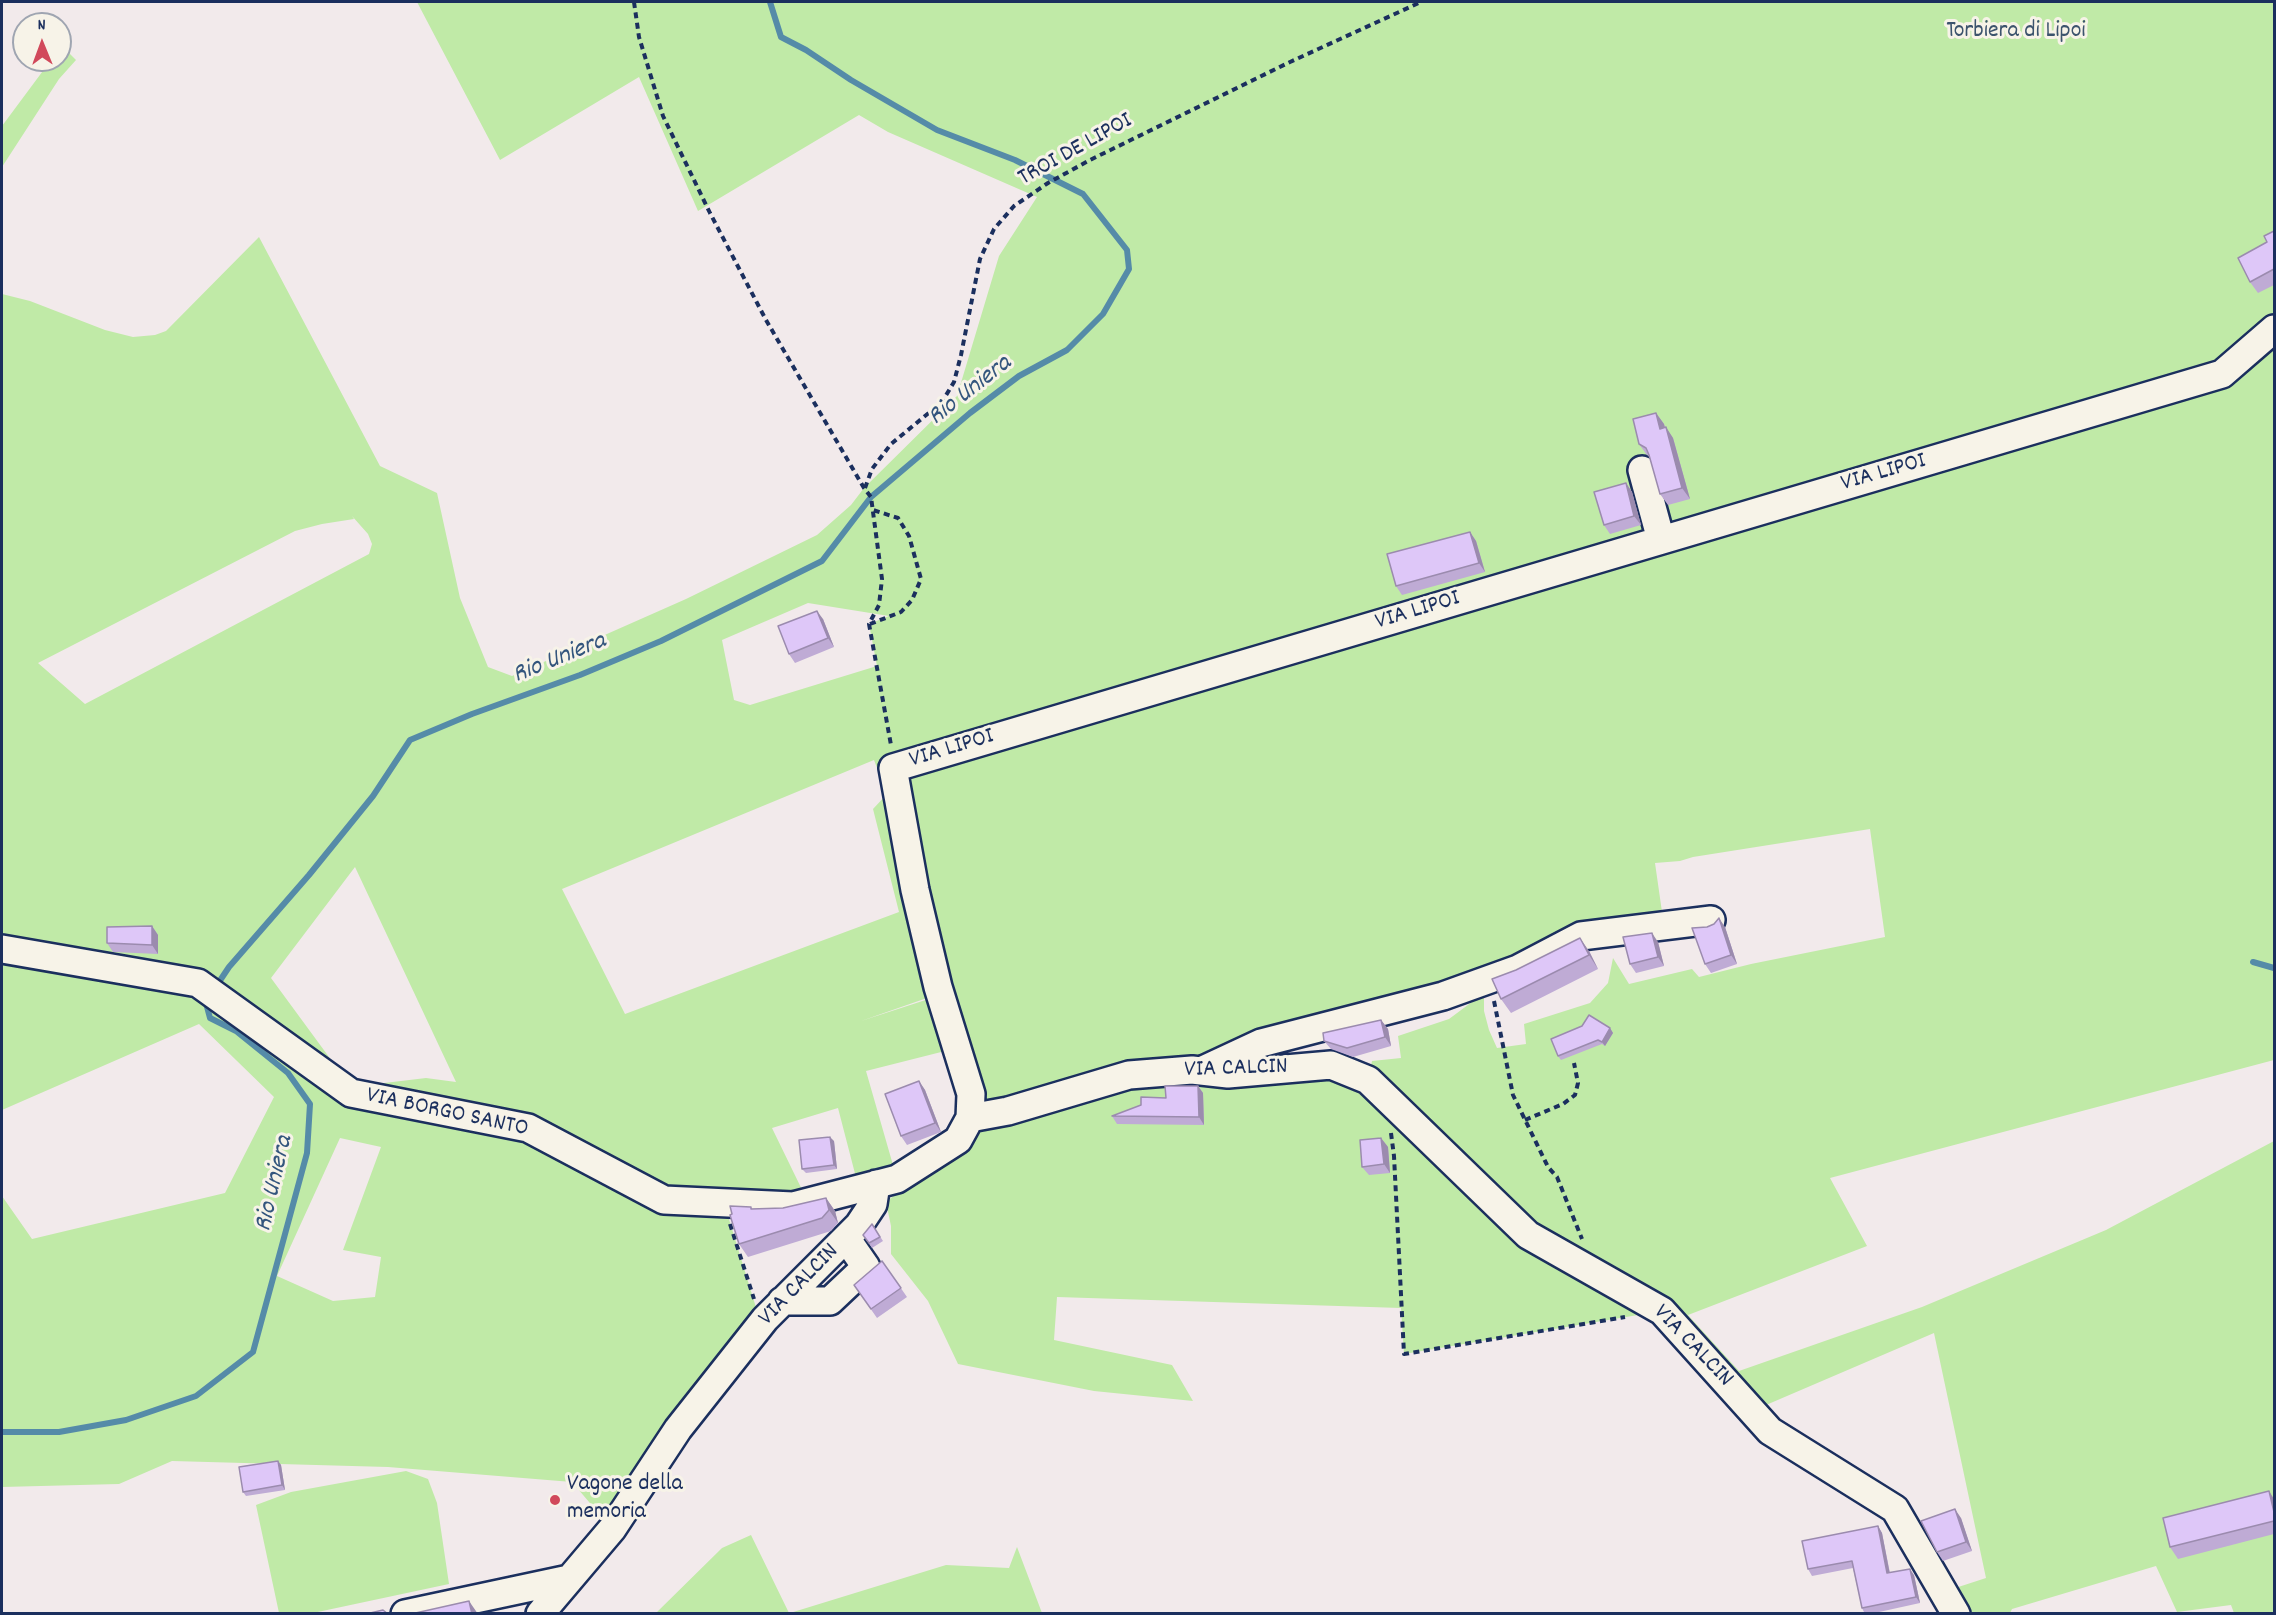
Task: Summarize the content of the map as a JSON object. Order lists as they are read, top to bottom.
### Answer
{
  "streets": {
    "street": ["VIA LIPOI", "VIA CALCIN", "VIA BORGO SANTO"],
    "path": ["TROI DE LIPOI"]
  },
  "crossings": [
    ["VIA LIPOI", "VIA CALCIN"],
    ["VIA CALCIN", "VIA BORGO SANTO"]
  ],
  "water": ["Rio Uniera"],
  "parks": ["Torbiera di Lipoi"],
  "places": ["Vagone della memoria"],
  "north": "top"
}
